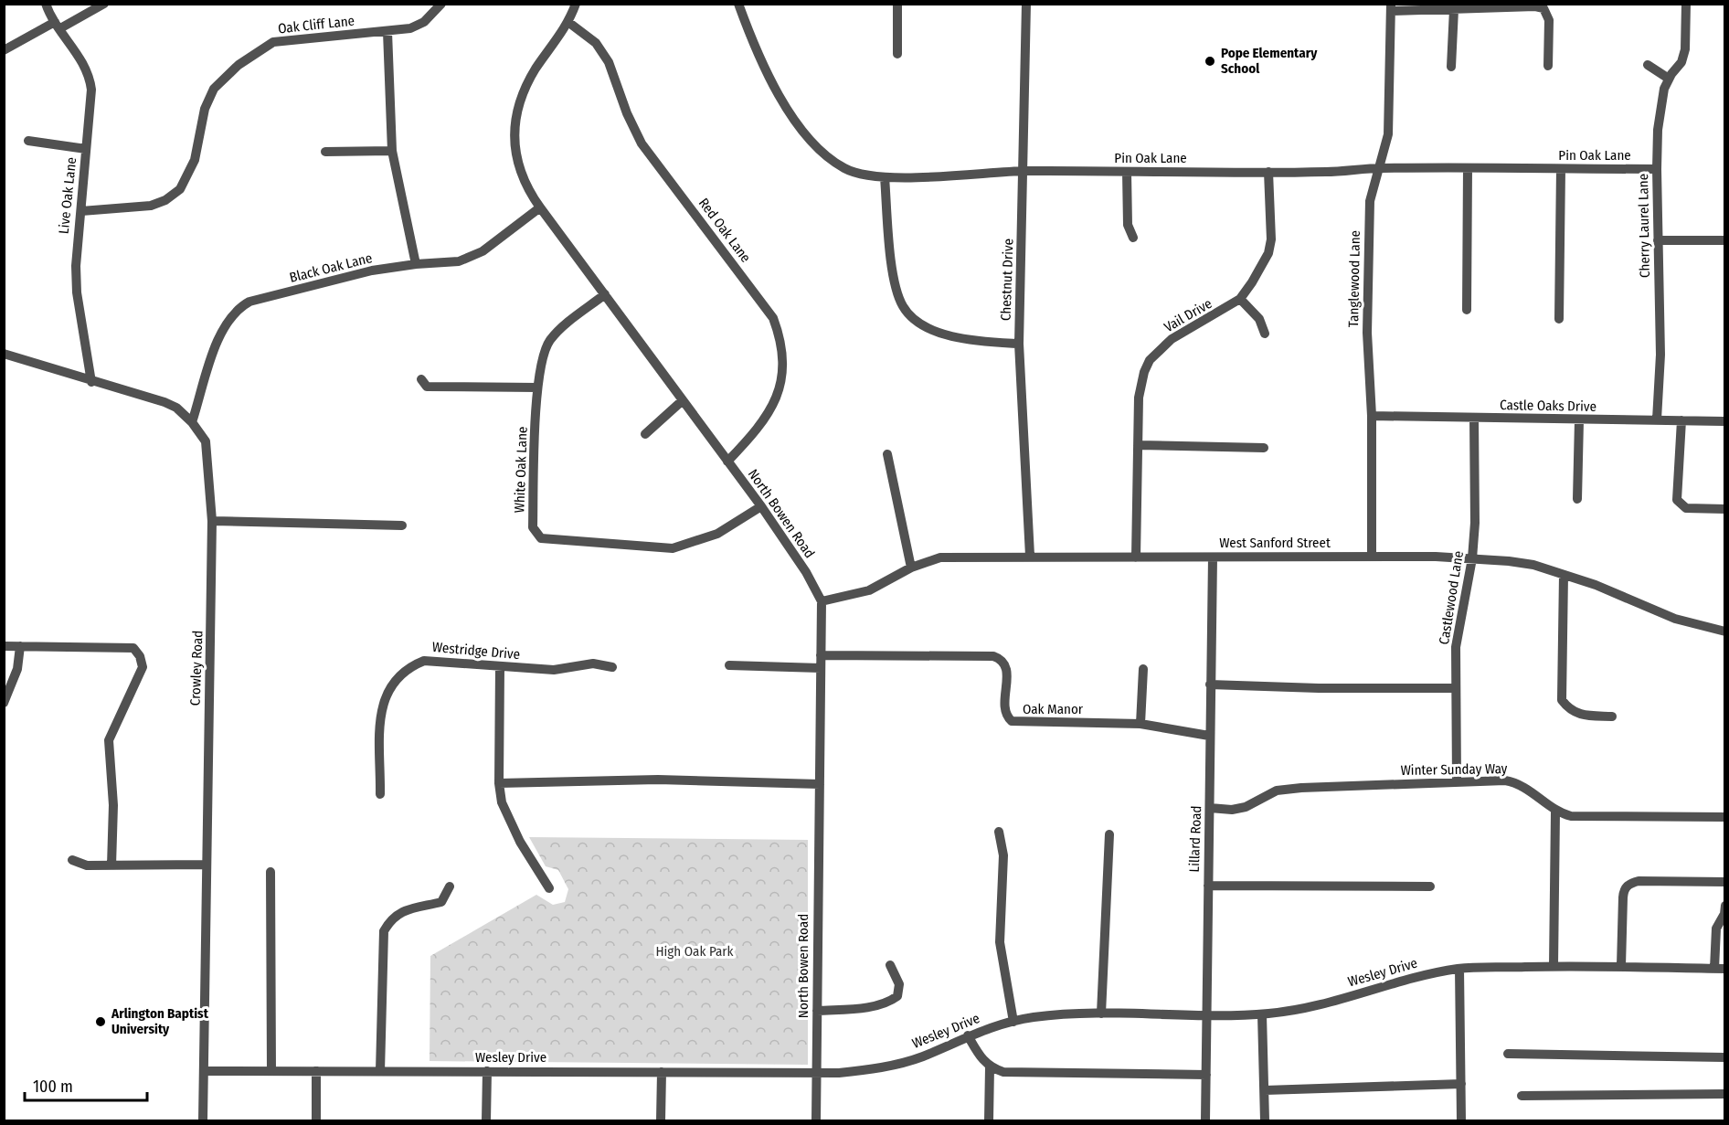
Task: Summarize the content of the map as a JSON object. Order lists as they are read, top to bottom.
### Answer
{
  "streets": {
    "street": [
      "Oak Cliff Lane",
      "Pin Oak Lane",
      "Live Oak Lane",
      "Cherry Laurel Lane",
      "Red Oak Lane",
      "Black Oak Lane",
      "Tanglewood Lane",
      "Chestnut Drive",
      "Vail Drive",
      "Castle Oaks Drive",
      "White Oak Lane",
      "North Bowen Road",
      "West Sanford Street",
      "Castlewood Lane",
      "Westridge Drive",
      "Crowley Road",
      "Oak Manor",
      "Winter Sunday Way",
      "Lillard Road",
      "Wesley Drive"
    ]
  },
  "crossings": [
    ["Oak Cliff Lane", "Live Oak Lane"],
    ["Pin Oak Lane", "Cherry Laurel Lane"],
    ["Pin Oak Lane", "Tanglewood Lane"],
    ["Pin Oak Lane", "Chestnut Drive"],
    ["Pin Oak Lane", "Vail Drive"],
    ["Live Oak Lane", "Crowley Road"],
    ["Cherry Laurel Lane", "Castle Oaks Drive"],
    ["Red Oak Lane", "North Bowen Road"],
    ["Black Oak Lane", "North Bowen Road"],
    ["Black Oak Lane", "Crowley Road"],
    ["Tanglewood Lane", "Castle Oaks Drive"],
    ["Tanglewood Lane", "West Sanford Street"],
    ["Chestnut Drive", "West Sanford Street"],
    ["Vail Drive", "West Sanford Street"],
    ["Castle Oaks Drive", "Castlewood Lane"],
    ["White Oak Lane", "North Bowen Road"],
    ["North Bowen Road", "West Sanford Street"],
    ["North Bowen Road", "Oak Manor"],
    ["North Bowen Road", "Wesley Drive"],
    ["West Sanford Street", "Castlewood Lane"],
    ["West Sanford Street", "Lillard Road"],
    ["Castlewood Lane", "Winter Sunday Way"],
    ["Crowley Road", "Wesley Drive"],
    ["Oak Manor", "Lillard Road"],
    ["Winter Sunday Way", "Lillard Road"],
    ["Lillard Road", "Wesley Drive"]
  ],
  "parks": ["High Oak Park"],
  "places": ["Pope Elementary School", "Arlington Baptist University"],
  "scale_bar": "100 m"
}
